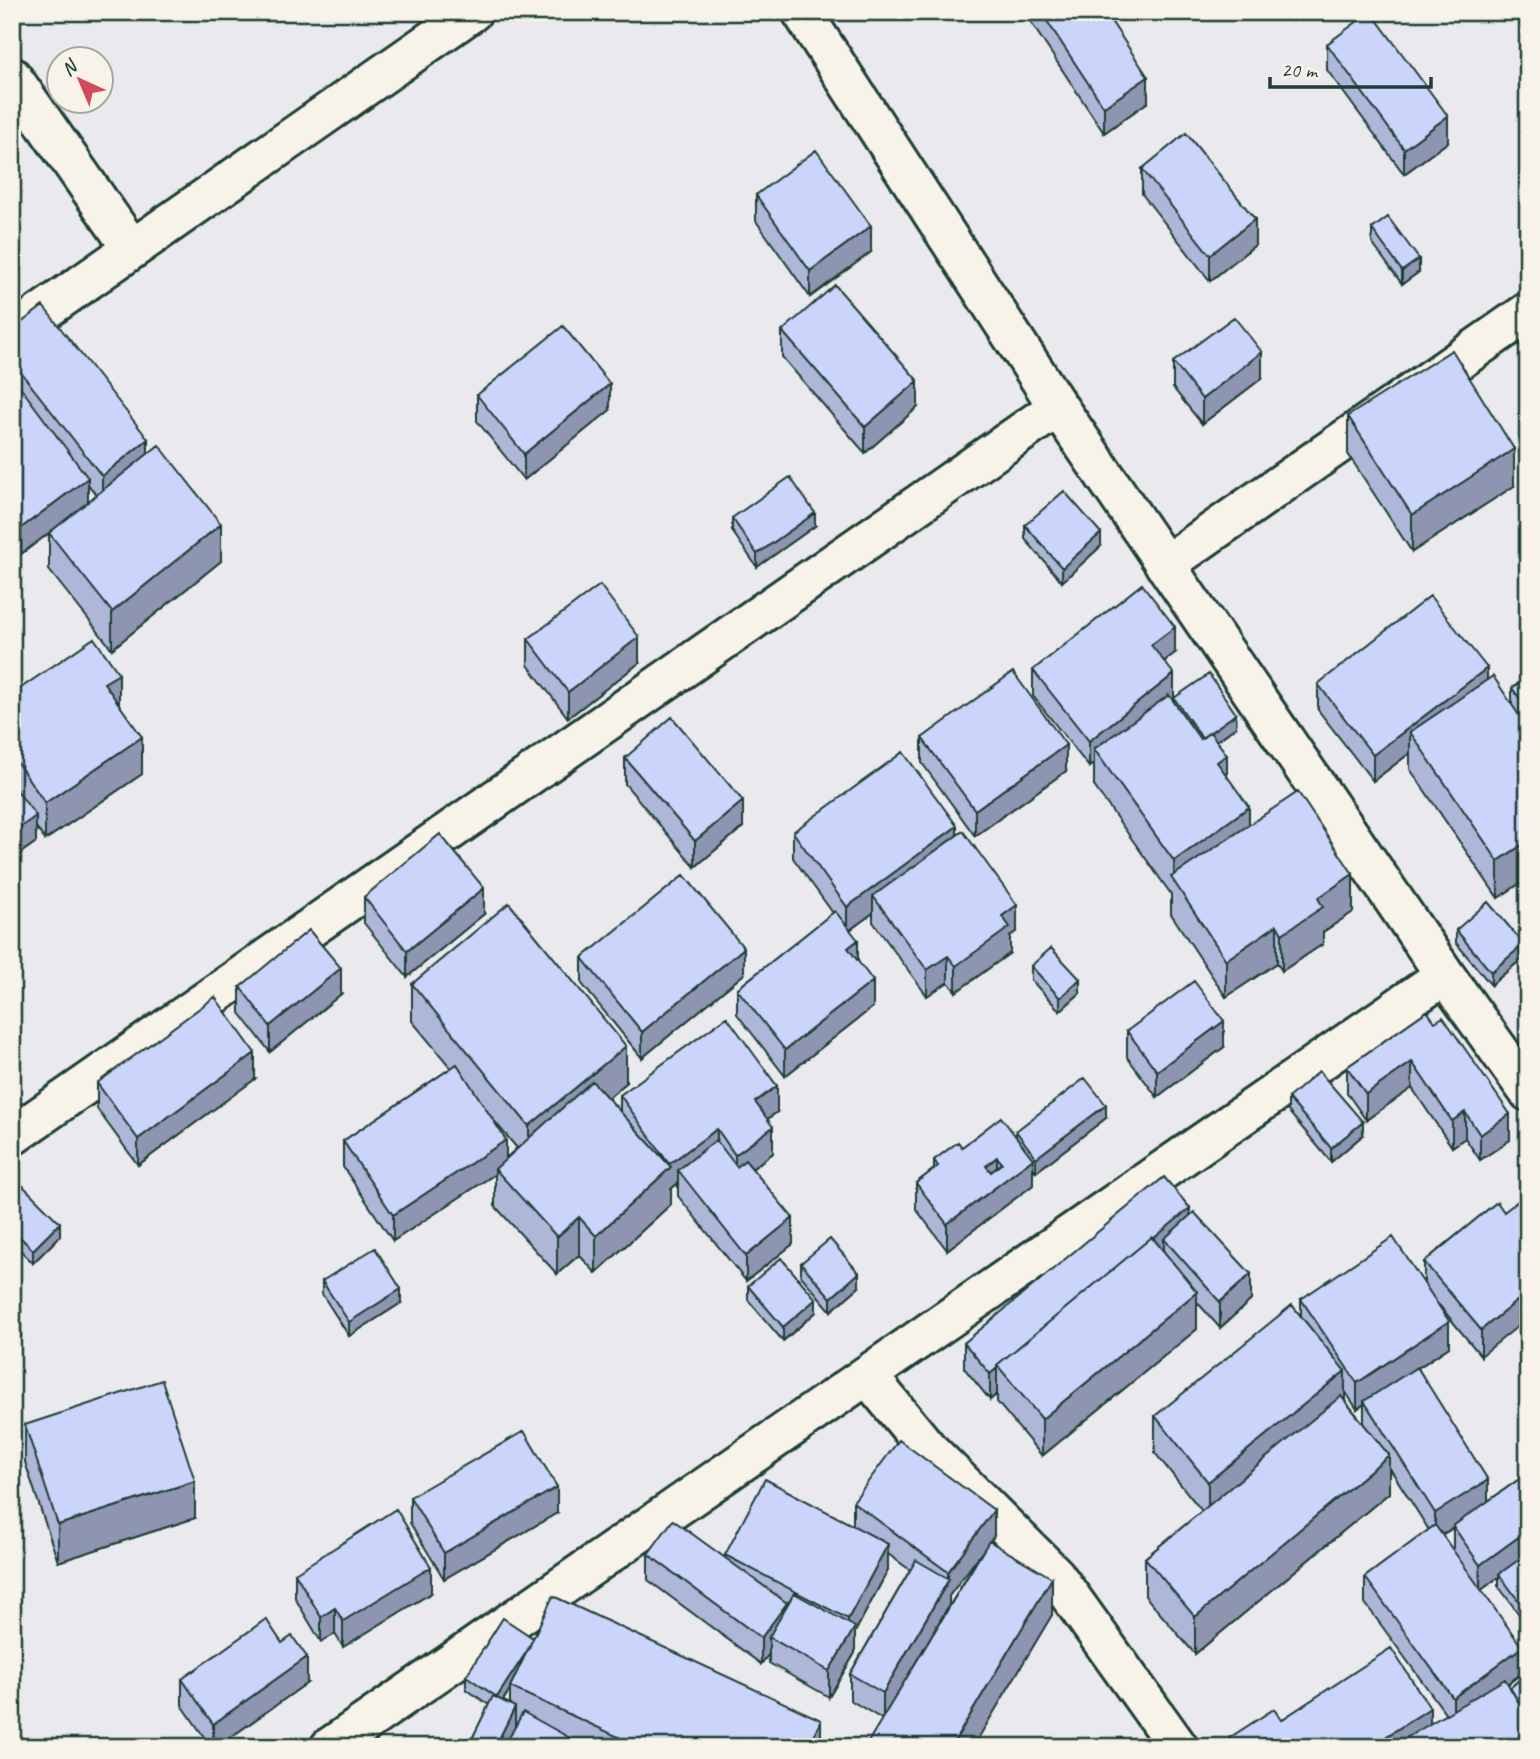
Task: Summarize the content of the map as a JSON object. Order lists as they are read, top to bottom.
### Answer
{
  "scale_bar": "20 m",
  "north": "top left"
}
